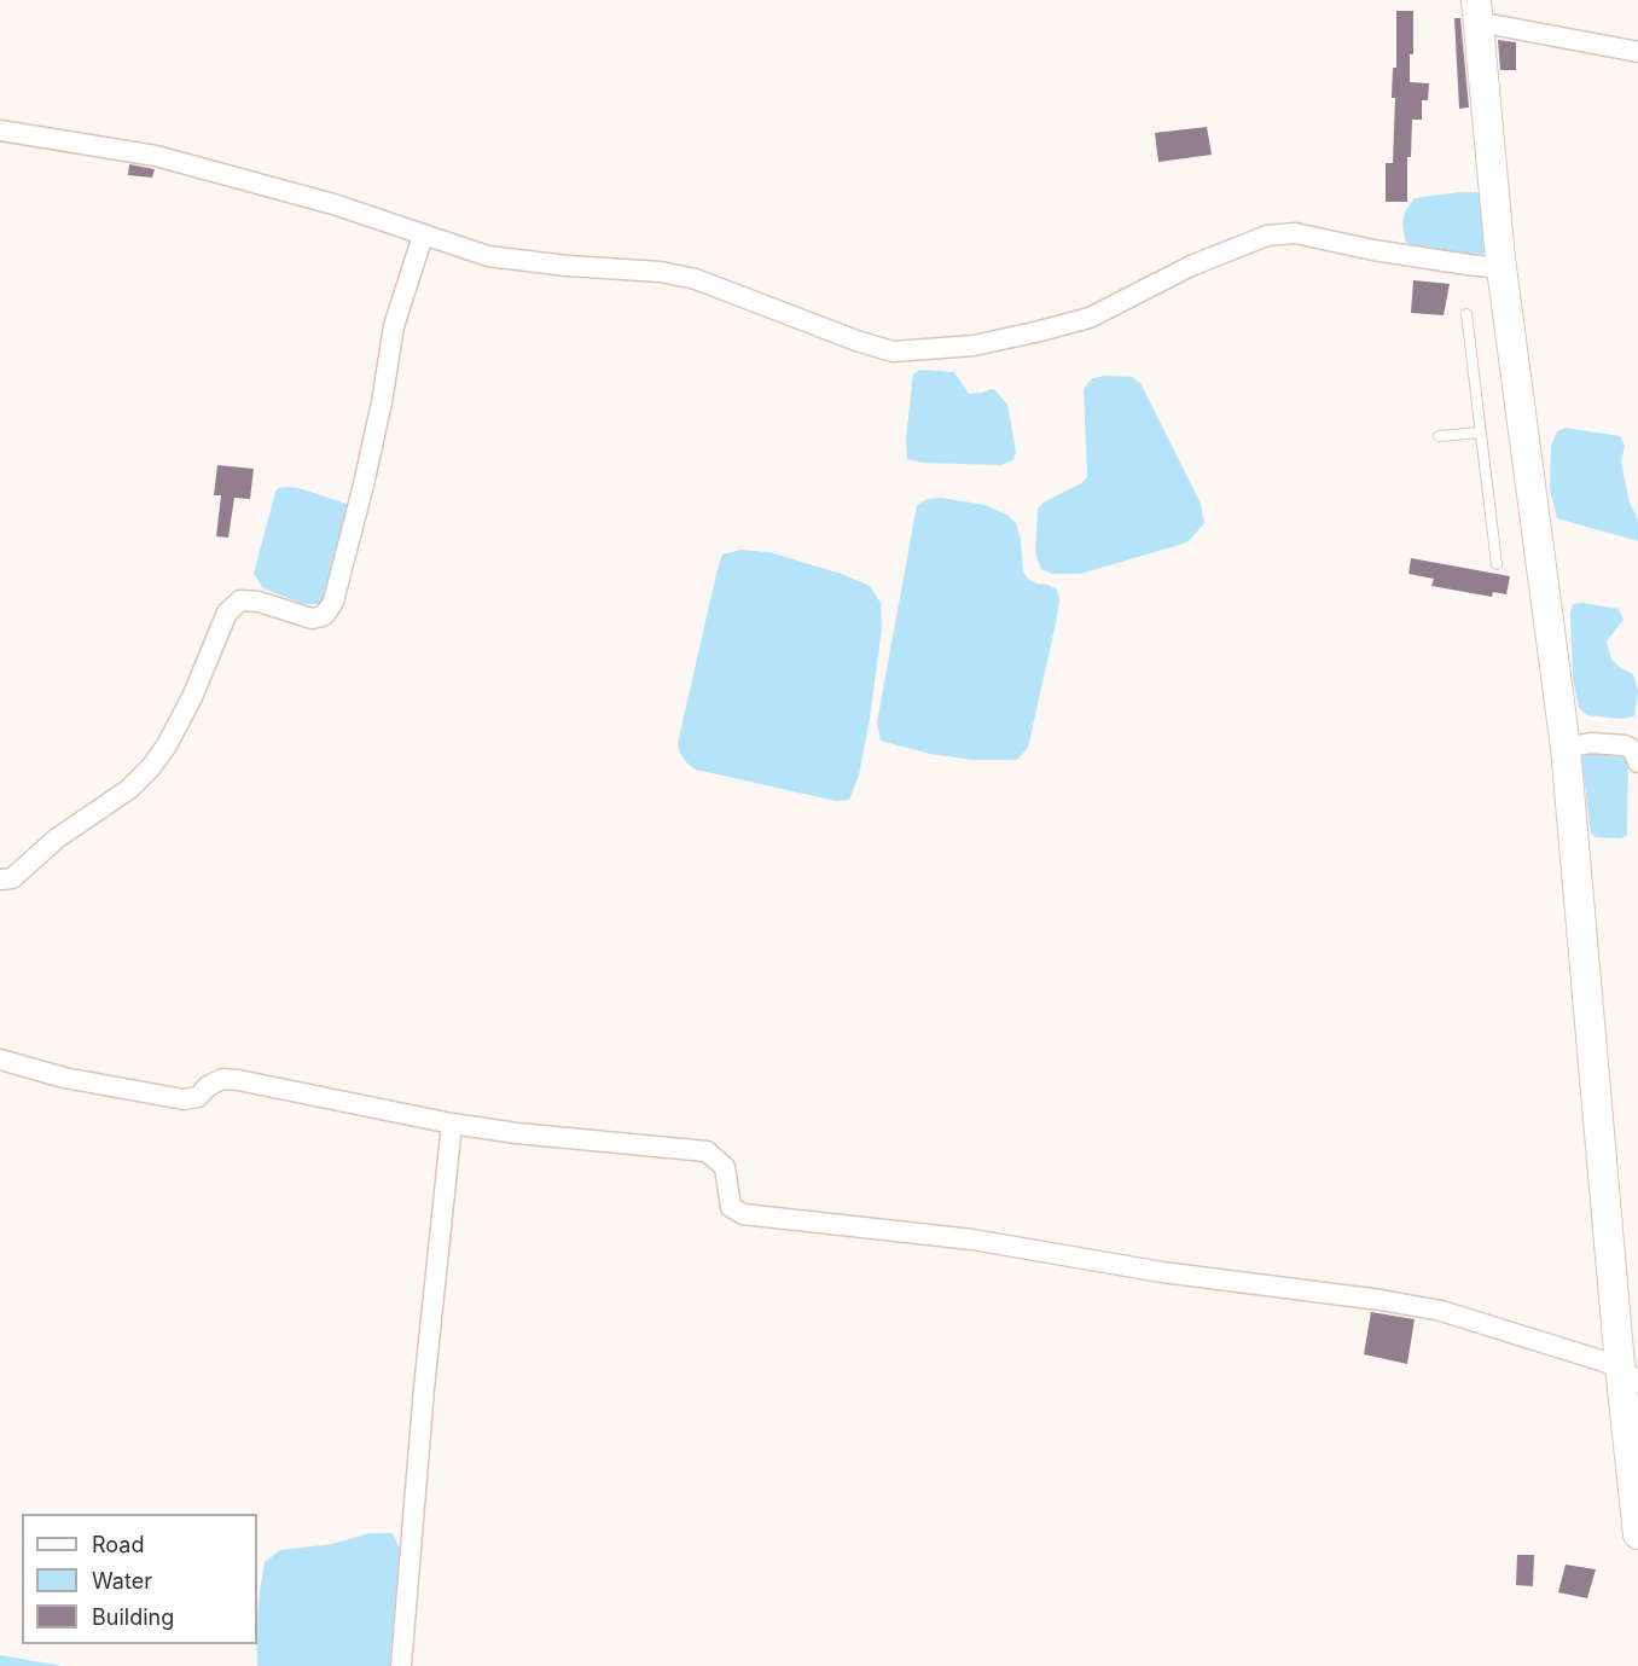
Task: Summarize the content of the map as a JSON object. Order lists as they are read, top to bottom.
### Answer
{
  "legend": ["Road", "Water", "Building"]
}
